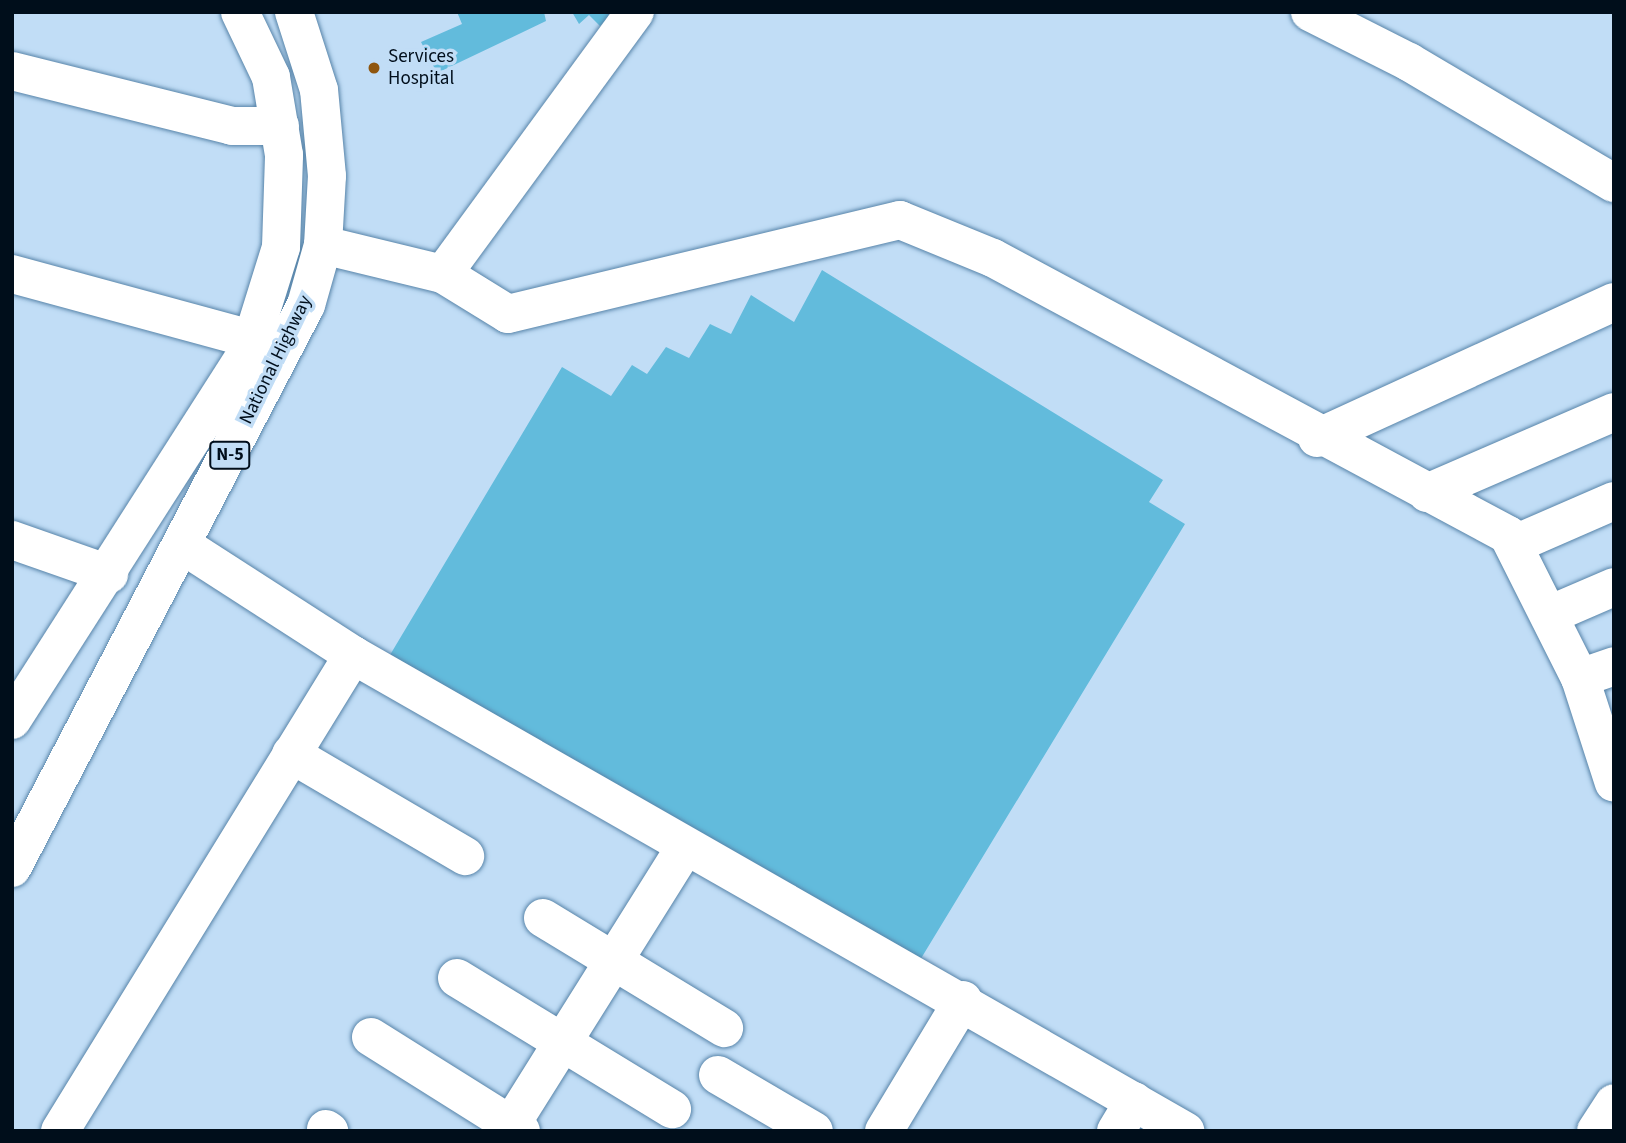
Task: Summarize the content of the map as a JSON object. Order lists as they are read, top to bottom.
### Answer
{
  "streets": {
    "main road": ["National Highway", "N-5"]
  },
  "places": ["Services Hospital"]
}
